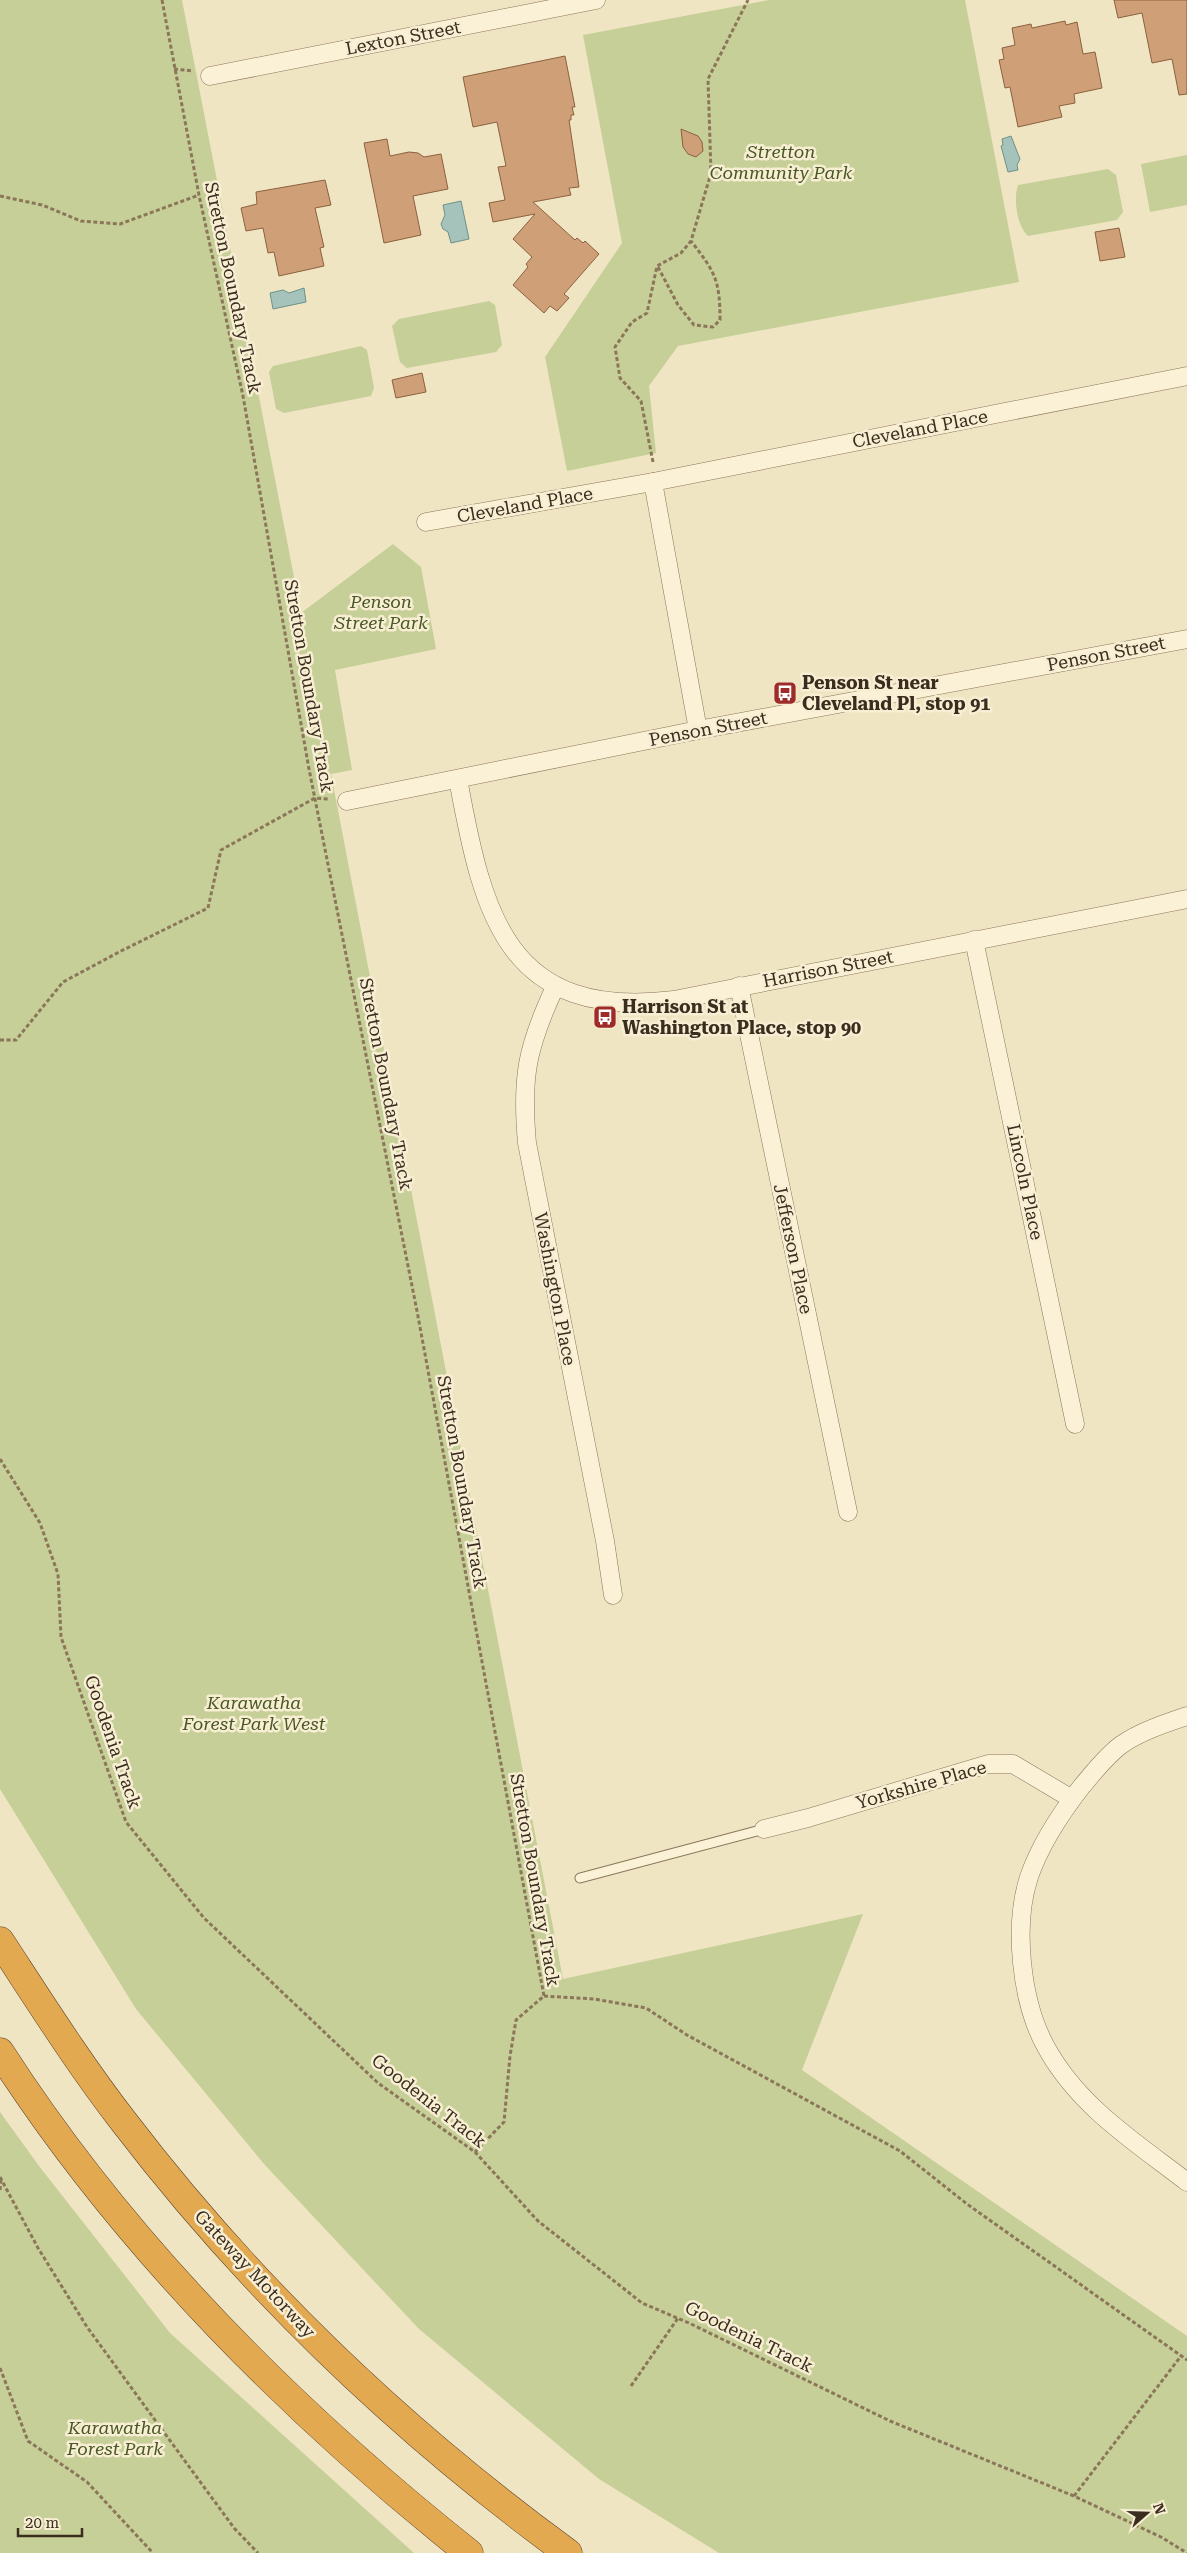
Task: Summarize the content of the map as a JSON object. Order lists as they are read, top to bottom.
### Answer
{
  "streets": {
    "highway": ["Gateway Motorway"],
    "street": [
      "Lexton Street",
      "Cleveland Place",
      "Penson Street",
      "Harrison Street",
      "Lincoln Place",
      "Jefferson Place",
      "Washington Place",
      "Yorkshire Place"
    ],
    "path": ["Stretton Boundary Track", "Goodenia Track"]
  },
  "crossings": [
    ["Stretton Boundary Track", "Goodenia Track"],
    ["Penson Street", "Harrison Street"],
    ["Harrison Street", "Lincoln Place"],
    ["Harrison Street", "Jefferson Place"],
    ["Harrison Street", "Washington Place"]
  ],
  "parks": [
    "Stretton Community Park",
    "Penson Street Park",
    "Karawatha Forest Park West",
    "Karawatha Forest Park"
  ],
  "places": {
    "bus stop": ["Penson St near Cleveland Pl, stop 91", "Harrison St at Washington Place, stop 90"]
  },
  "scale_bar": "20 m",
  "north": "right"
}
